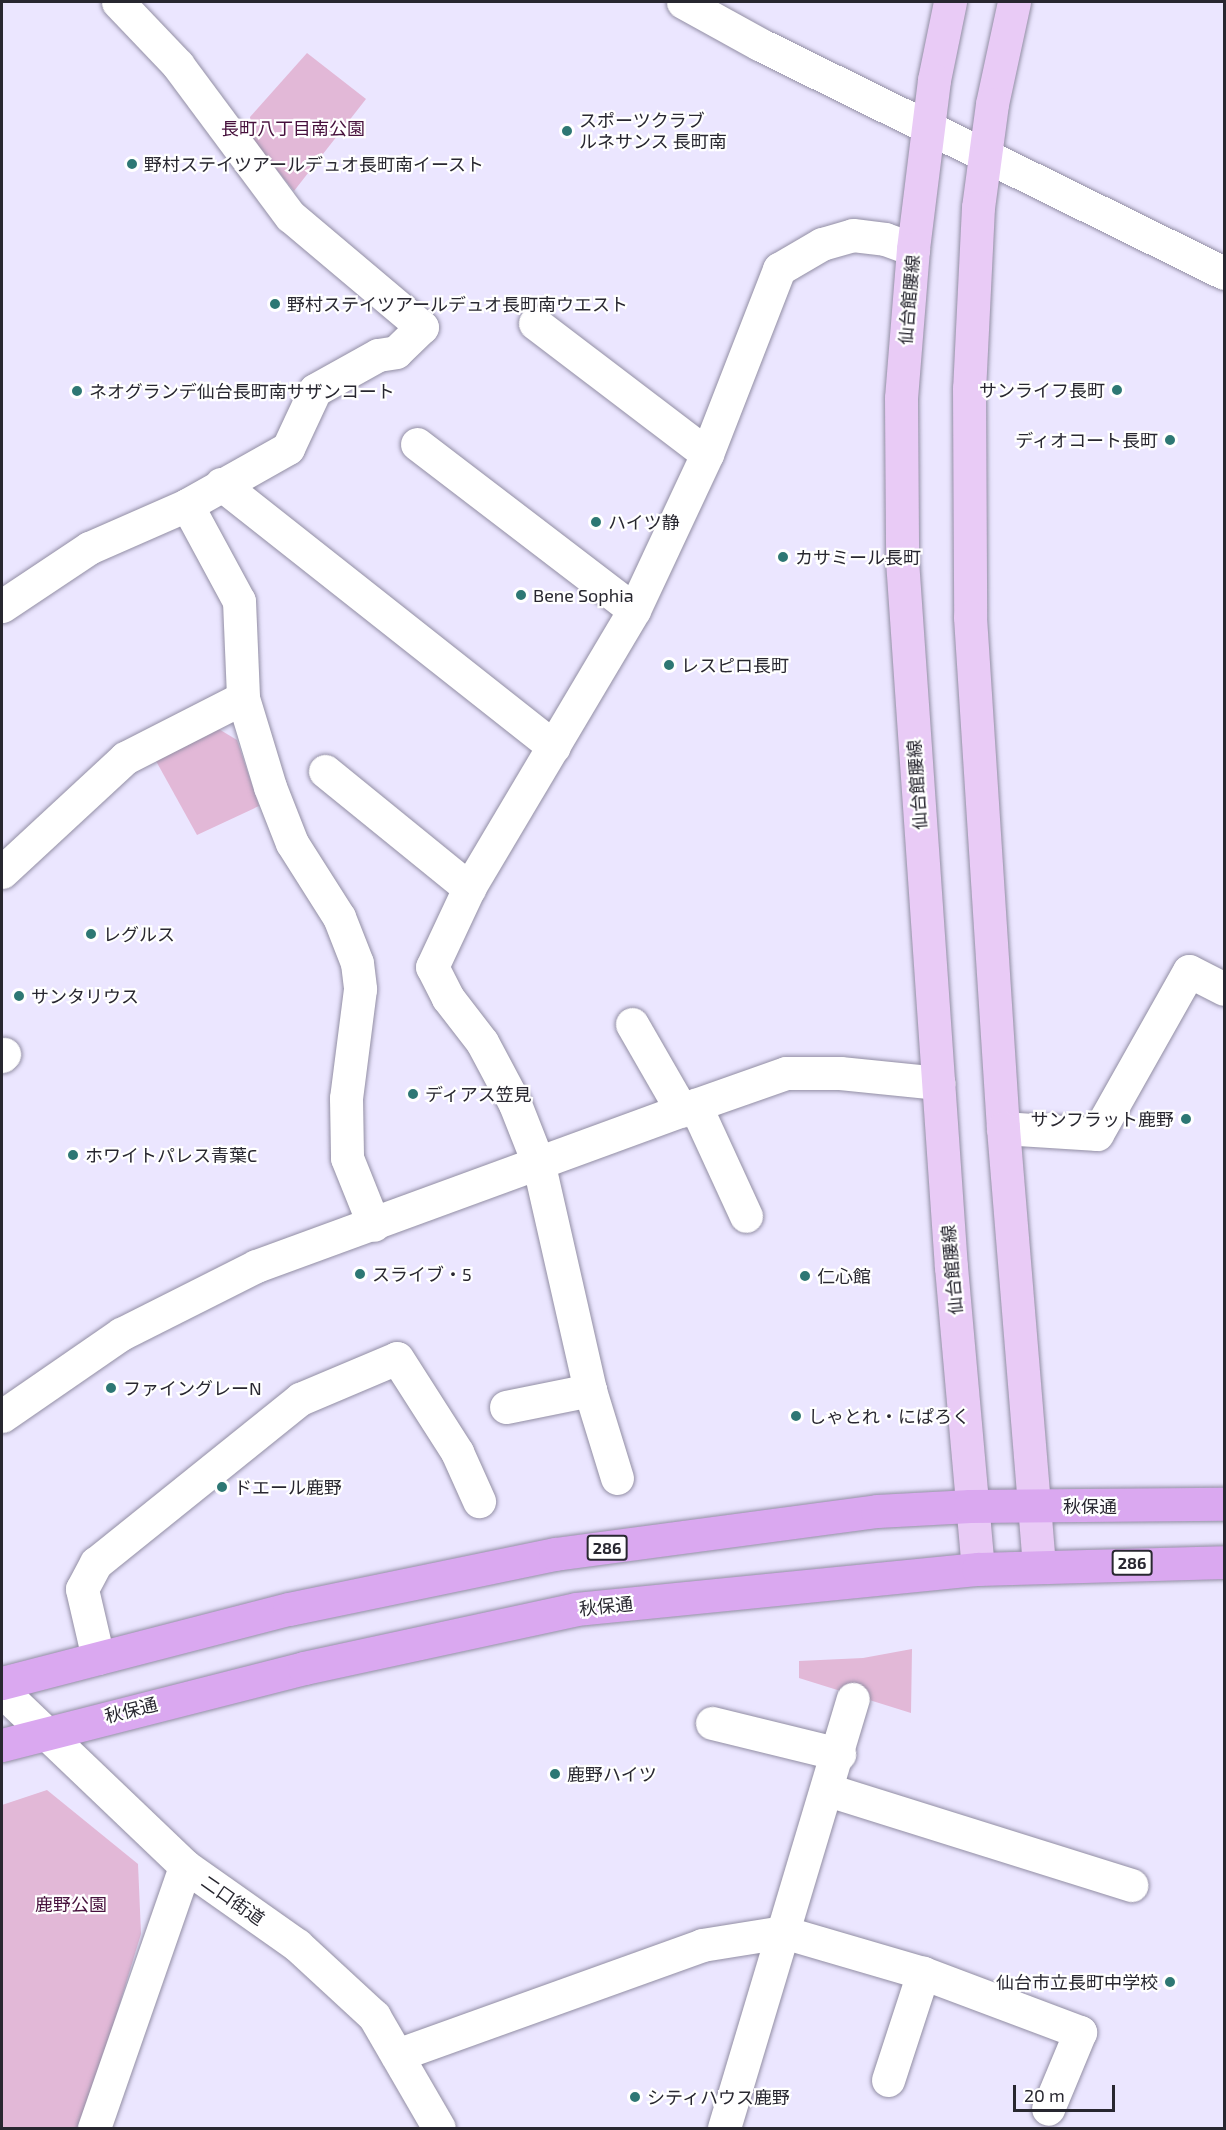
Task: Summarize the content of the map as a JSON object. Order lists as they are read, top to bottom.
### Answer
{
  "streets": {
    "highway": ["秋保通", "286"],
    "main road": ["仙台館腰線"],
    "street": ["二口街道"]
  },
  "crossings": [
    ["仙台館腰線", "秋保通"],
    ["秋保通", "二口街道"]
  ],
  "parks": ["長町八丁目南公園", "鹿野公園"],
  "places": [
    "スポーツクラブ ルネサンス 長町南",
    "野村ステイツアールデュオ長町南イースト",
    "野村ステイツアールデュオ長町南ウエスト",
    "サンライフ長町",
    "ネオグランデ仙台長町南サザンコート",
    "ディオコート長町",
    "ハイツ静",
    "カサミール長町",
    "Bene Sophia",
    "レスピロ長町",
    "レグルス",
    "サンタリウス",
    "ディアス笠見",
    "サンフラット鹿野",
    "ホワイトパレス青葉C",
    "スライブ・5",
    "仁心館",
    "ファイングレーN",
    "しゃとれ・にぱろく",
    "ドエール鹿野",
    "鹿野ハイツ",
    "仙台市立長町中学校",
    "シティハウス鹿野"
  ],
  "scale_bar": "20 m"
}
